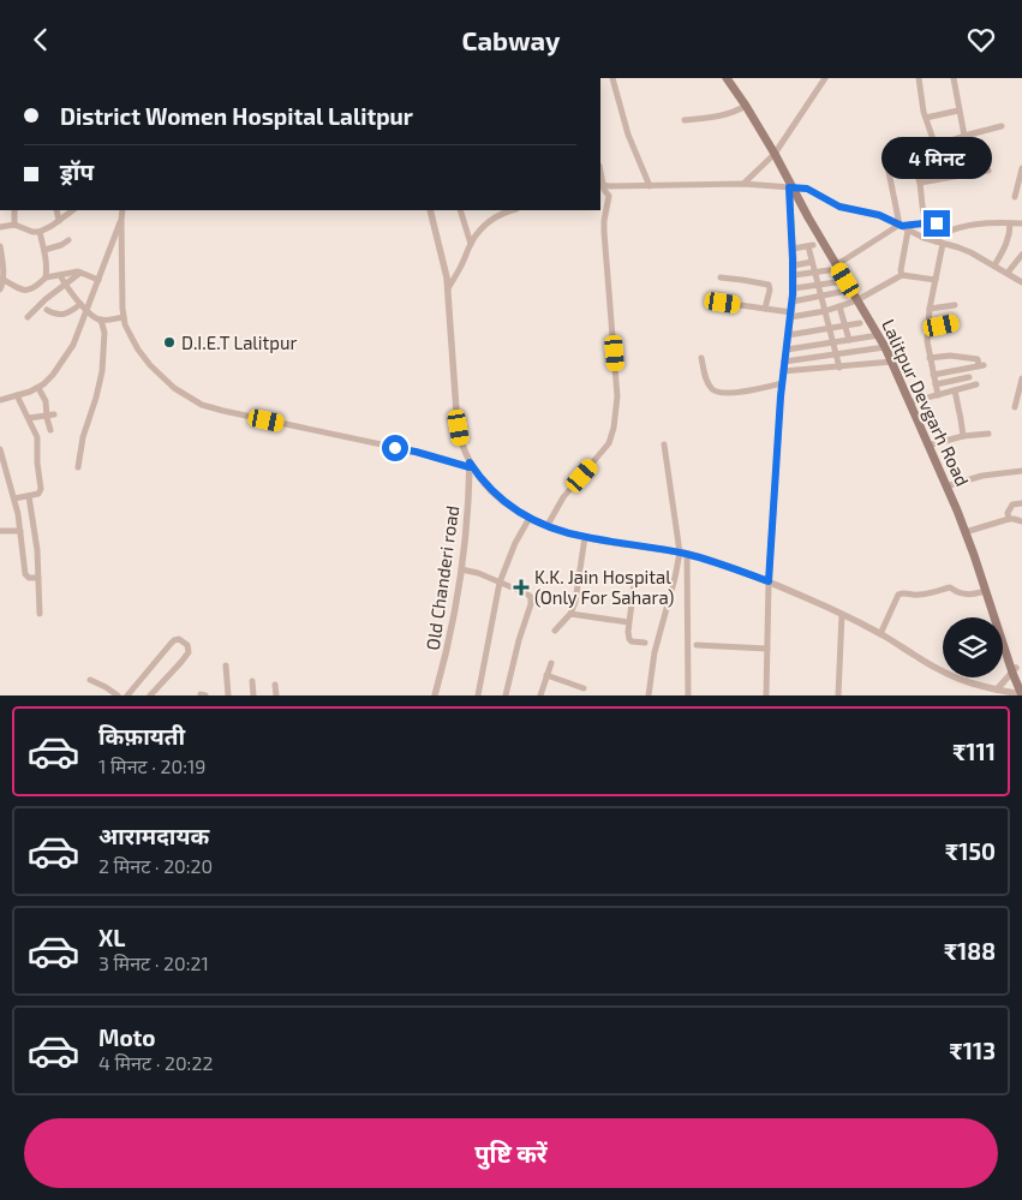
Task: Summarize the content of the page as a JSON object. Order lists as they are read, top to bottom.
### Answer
{
  "streets": {
    "main road": ["Lalitpur Devgarh Road"],
    "street": ["Old Chanderi road"]
  },
  "places": {
    "other": ["D.I.E.T Lalitpur"],
    "health": ["K.K. Jain Hospital (Only For Sahara)"]
  },
  "page": {
    "header": "Cabway",
    "banner": ["District Women Hospital Lalitpur", "ड्रॉप"],
    "bubble": "4 मिनट",
    "list": [
      {
        "name": "किफ़ायती",
        "note": "1 मिनट · 20:19",
        "value": "₹111"
      },
      {
        "name": "आरामदायक",
        "note": "2 मिनट · 20:20",
        "value": "₹150"
      },
      {
        "name": "XL",
        "note": "3 मिनट · 20:21",
        "value": "₹188"
      },
      {
        "name": "Moto",
        "note": "4 मिनट · 20:22",
        "value": "₹113"
      }
    ],
    "buttons": "पुष्टि करें"
  }
}
